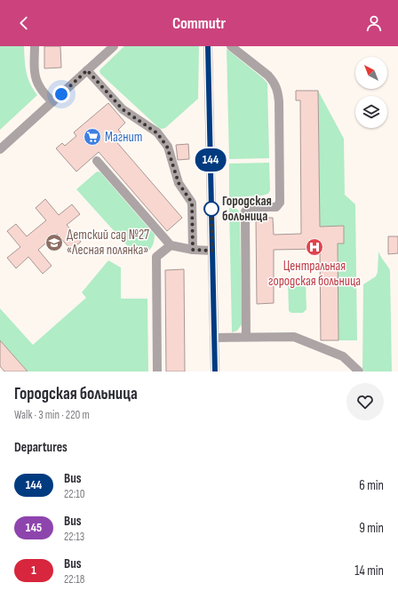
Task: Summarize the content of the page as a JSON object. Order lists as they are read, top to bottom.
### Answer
{
  "places": {
    "supermarket": ["Магнит"],
    "other": ["Городская больница"],
    "school or university": ["Детский сад №27 «Лесная полянка»"],
    "hospital": ["Центральная городская больница"]
  },
  "lines": ["bus line 144"],
  "north": "top left",
  "page": {
    "header": "Commutr",
    "on_map": "144",
    "heading": [
      ["Городская больница", "Walk · 3 min · 220 m"],
      "Departures"
    ],
    "list": [
      {
        "mark": "144",
        "name": "Bus",
        "note": "22:10",
        "value": "6 min"
      },
      {
        "mark": "145",
        "name": "Bus",
        "note": "22:13",
        "value": "9 min"
      },
      {
        "mark": "1",
        "name": "Bus",
        "note": "22:18",
        "value": "14 min"
      }
    ]
  }
}
